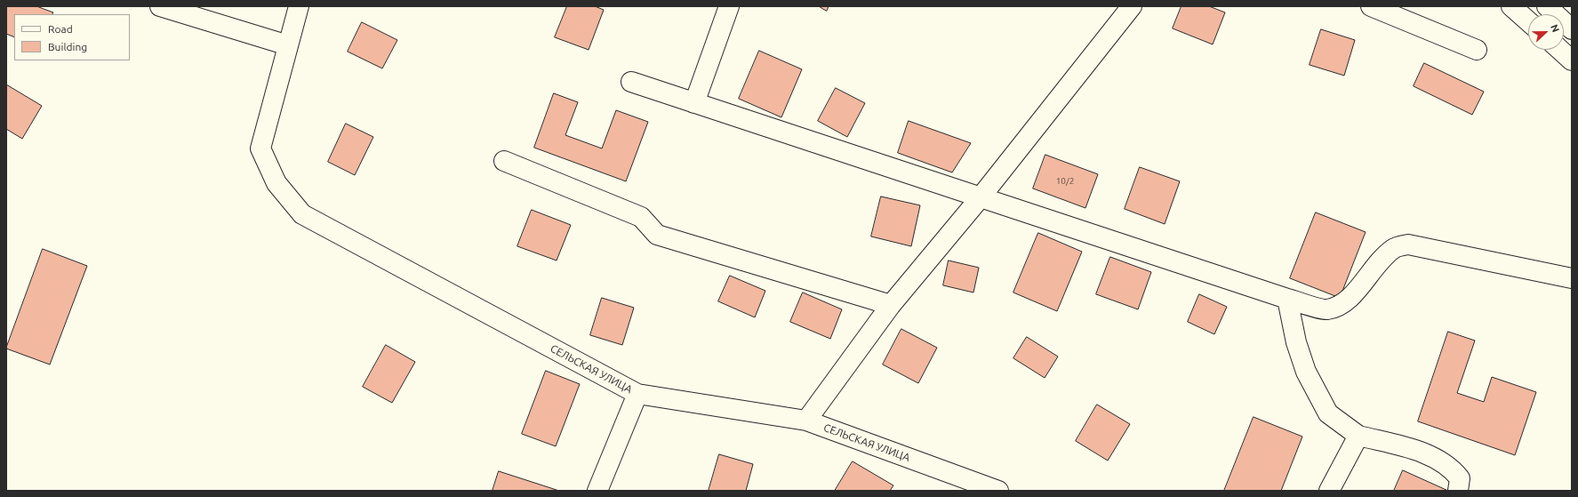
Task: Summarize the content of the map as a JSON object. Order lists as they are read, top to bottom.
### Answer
{
  "streets": {
    "street": ["СЕЛЬСКАЯ УЛИЦА"]
  },
  "house_numbers": ["10/2"],
  "legend": ["Road", "Building"],
  "north": "right"
}
